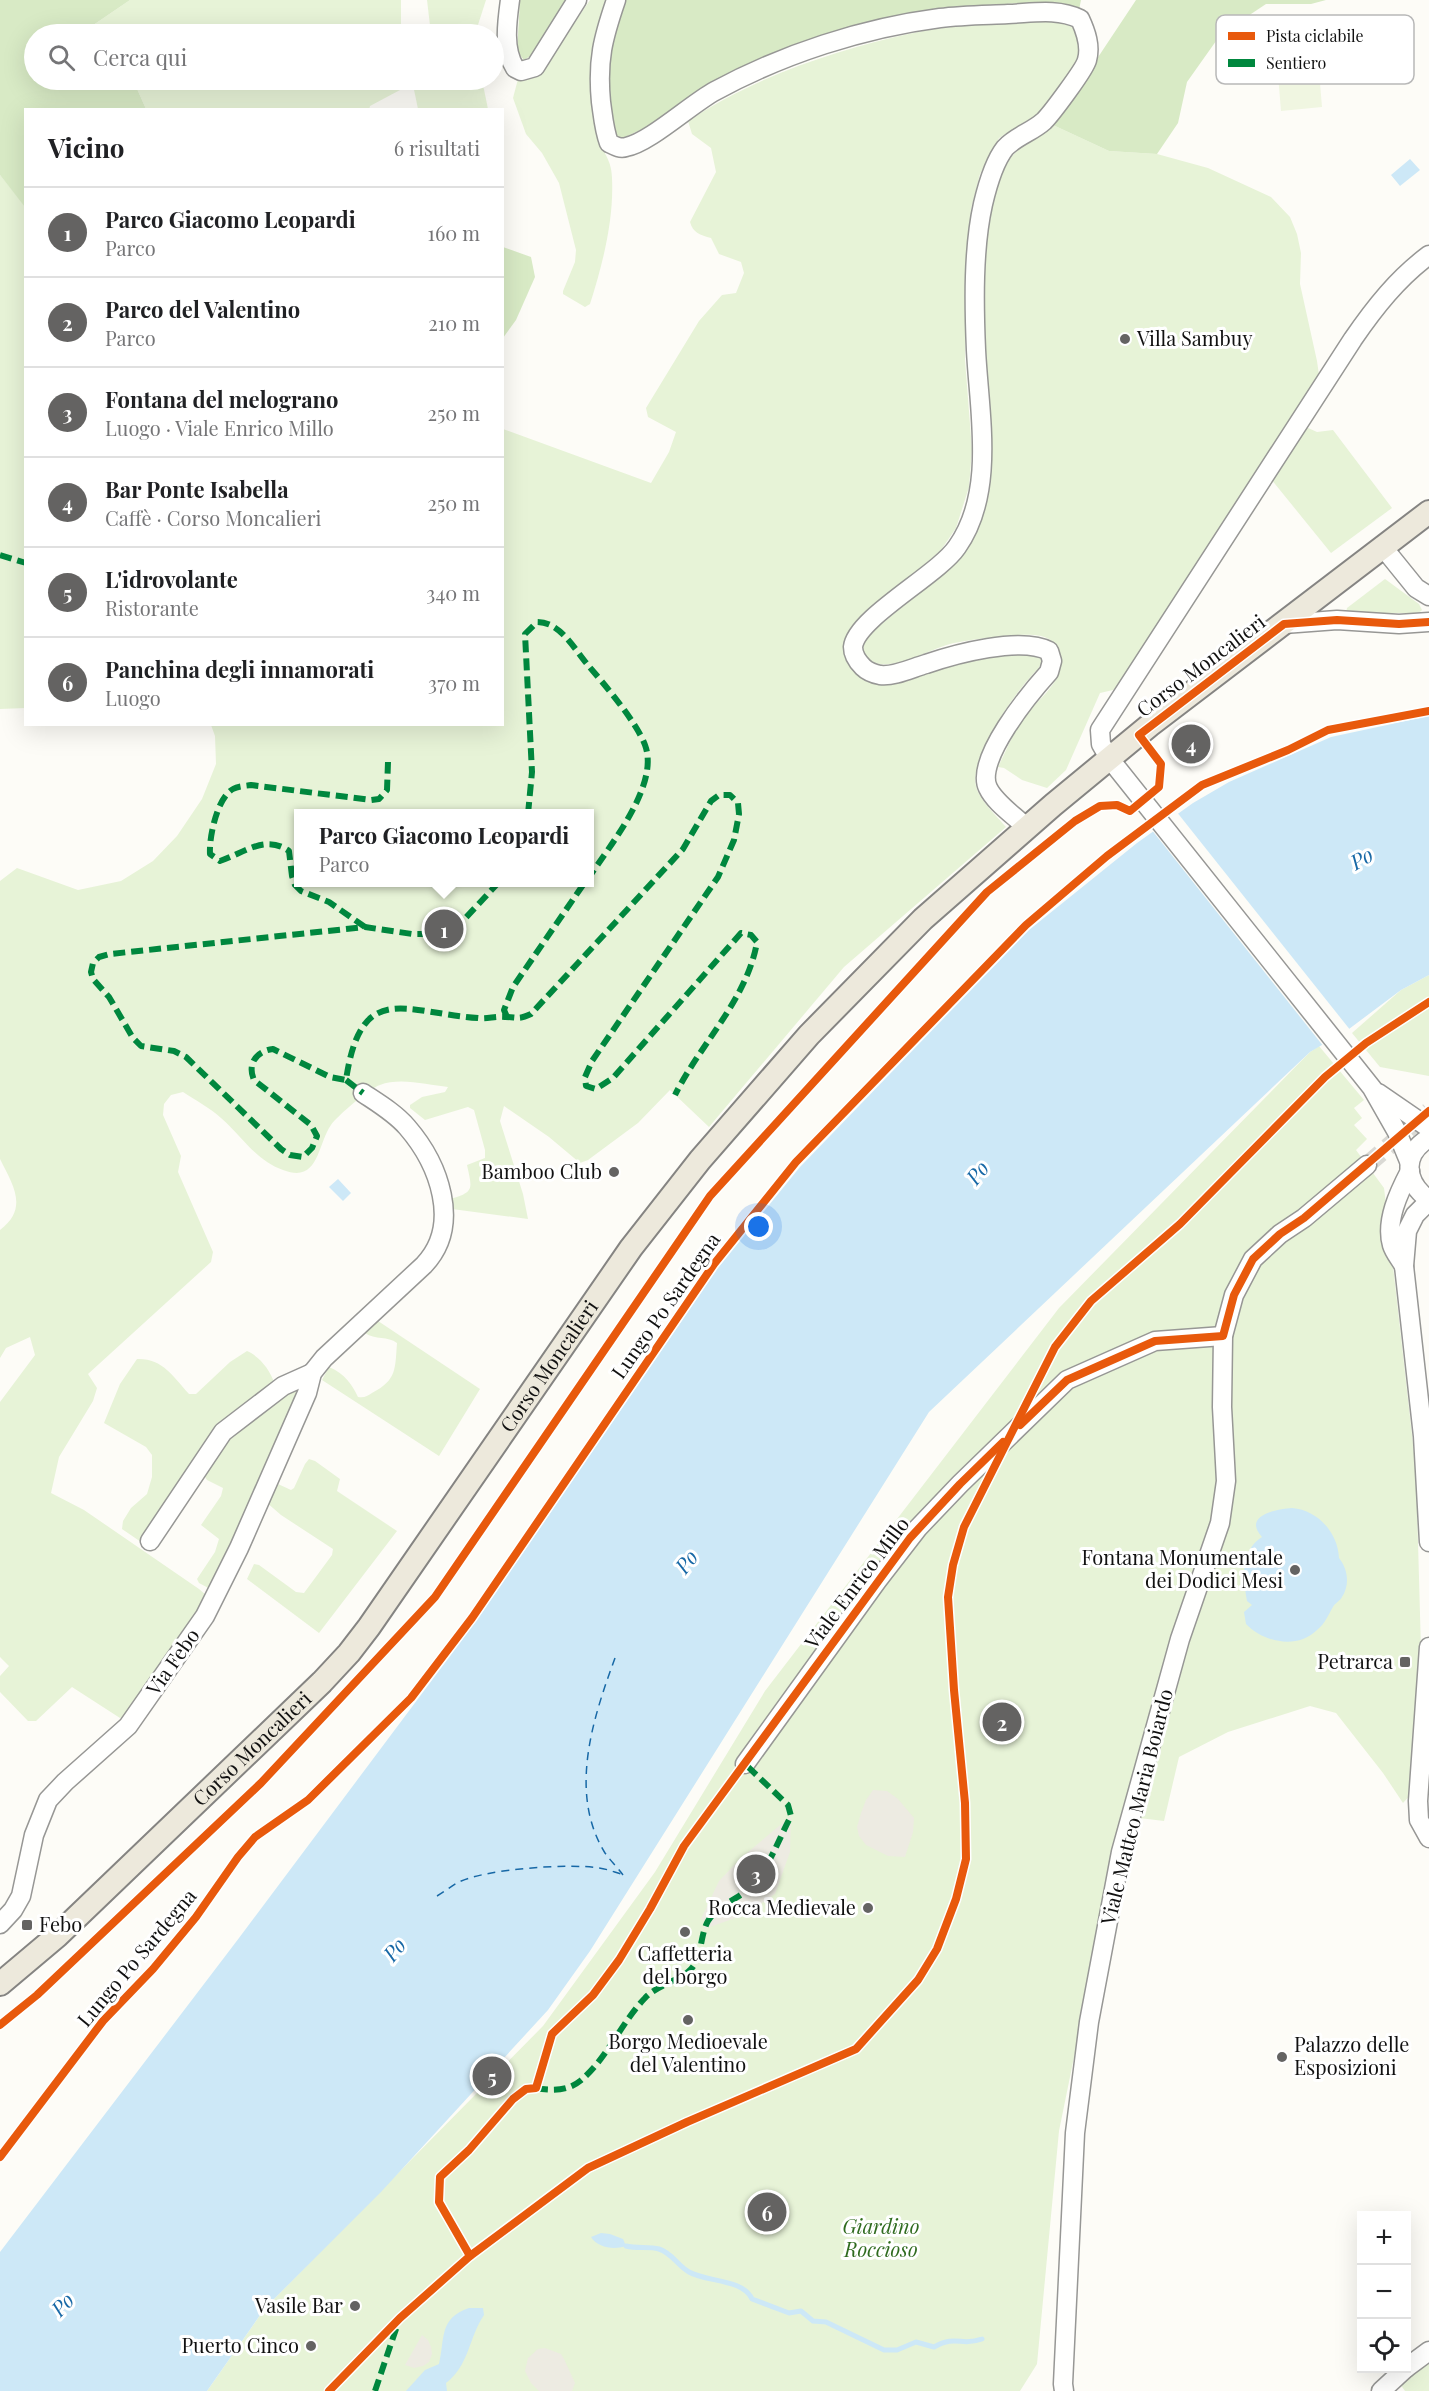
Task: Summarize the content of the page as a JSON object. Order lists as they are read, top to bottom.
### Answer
{
  "streets": {
    "main road": ["Corso Moncalieri"],
    "street": ["Viale Enrico Millo", "Via Febo", "Viale Matteo Maria Boiardo"],
    "cycle path": ["Lungo Po Sardegna"]
  },
  "crossings": [
    ["Viale Enrico Millo", "Viale Matteo Maria Boiardo"]
  ],
  "water": ["Po"],
  "parks": ["Giardino Roccioso"],
  "places": {
    "other": [
      "Villa Sambuy",
      "Bamboo Club",
      "Fontana Monumentale dei Dodici Mesi",
      "Rocca Medievale",
      "Caffetteria del borgo",
      "Borgo Medioevale del Valentino",
      "Palazzo delle Esposizioni",
      "Vasile Bar",
      "Puerto Cinco"
    ],
    "transit": ["Petrarca", "Febo"]
  },
  "legend": ["Pista ciclabile", "Sentiero"],
  "page": {
    "search": "Cerca qui",
    "heading": ["Vicino", "6 risultati"],
    "list": [
      {
        "mark": "1",
        "name": "Parco Giacomo Leopardi",
        "note": "Parco",
        "value": "160 m"
      },
      {
        "mark": "2",
        "name": "Parco del Valentino",
        "note": "Parco",
        "value": "210 m"
      },
      {
        "mark": "3",
        "name": "Fontana del melograno",
        "note": "Luogo · Viale Enrico Millo",
        "value": "250 m"
      },
      {
        "mark": "4",
        "name": "Bar Ponte Isabella",
        "note": "Caffè · Corso Moncalieri",
        "value": "250 m"
      },
      {
        "mark": "5",
        "name": "L'idrovolante",
        "note": "Ristorante",
        "value": "340 m"
      },
      {
        "mark": "6",
        "name": "Panchina degli innamorati",
        "note": "Luogo",
        "value": "370 m"
      }
    ],
    "pins": [
      "4",
      "1",
      "2",
      "3",
      "5",
      "6"
    ],
    "popup": ["Parco Giacomo Leopardi", "Parco"],
    "map_buttons": ["+", "−"]
  }
}
